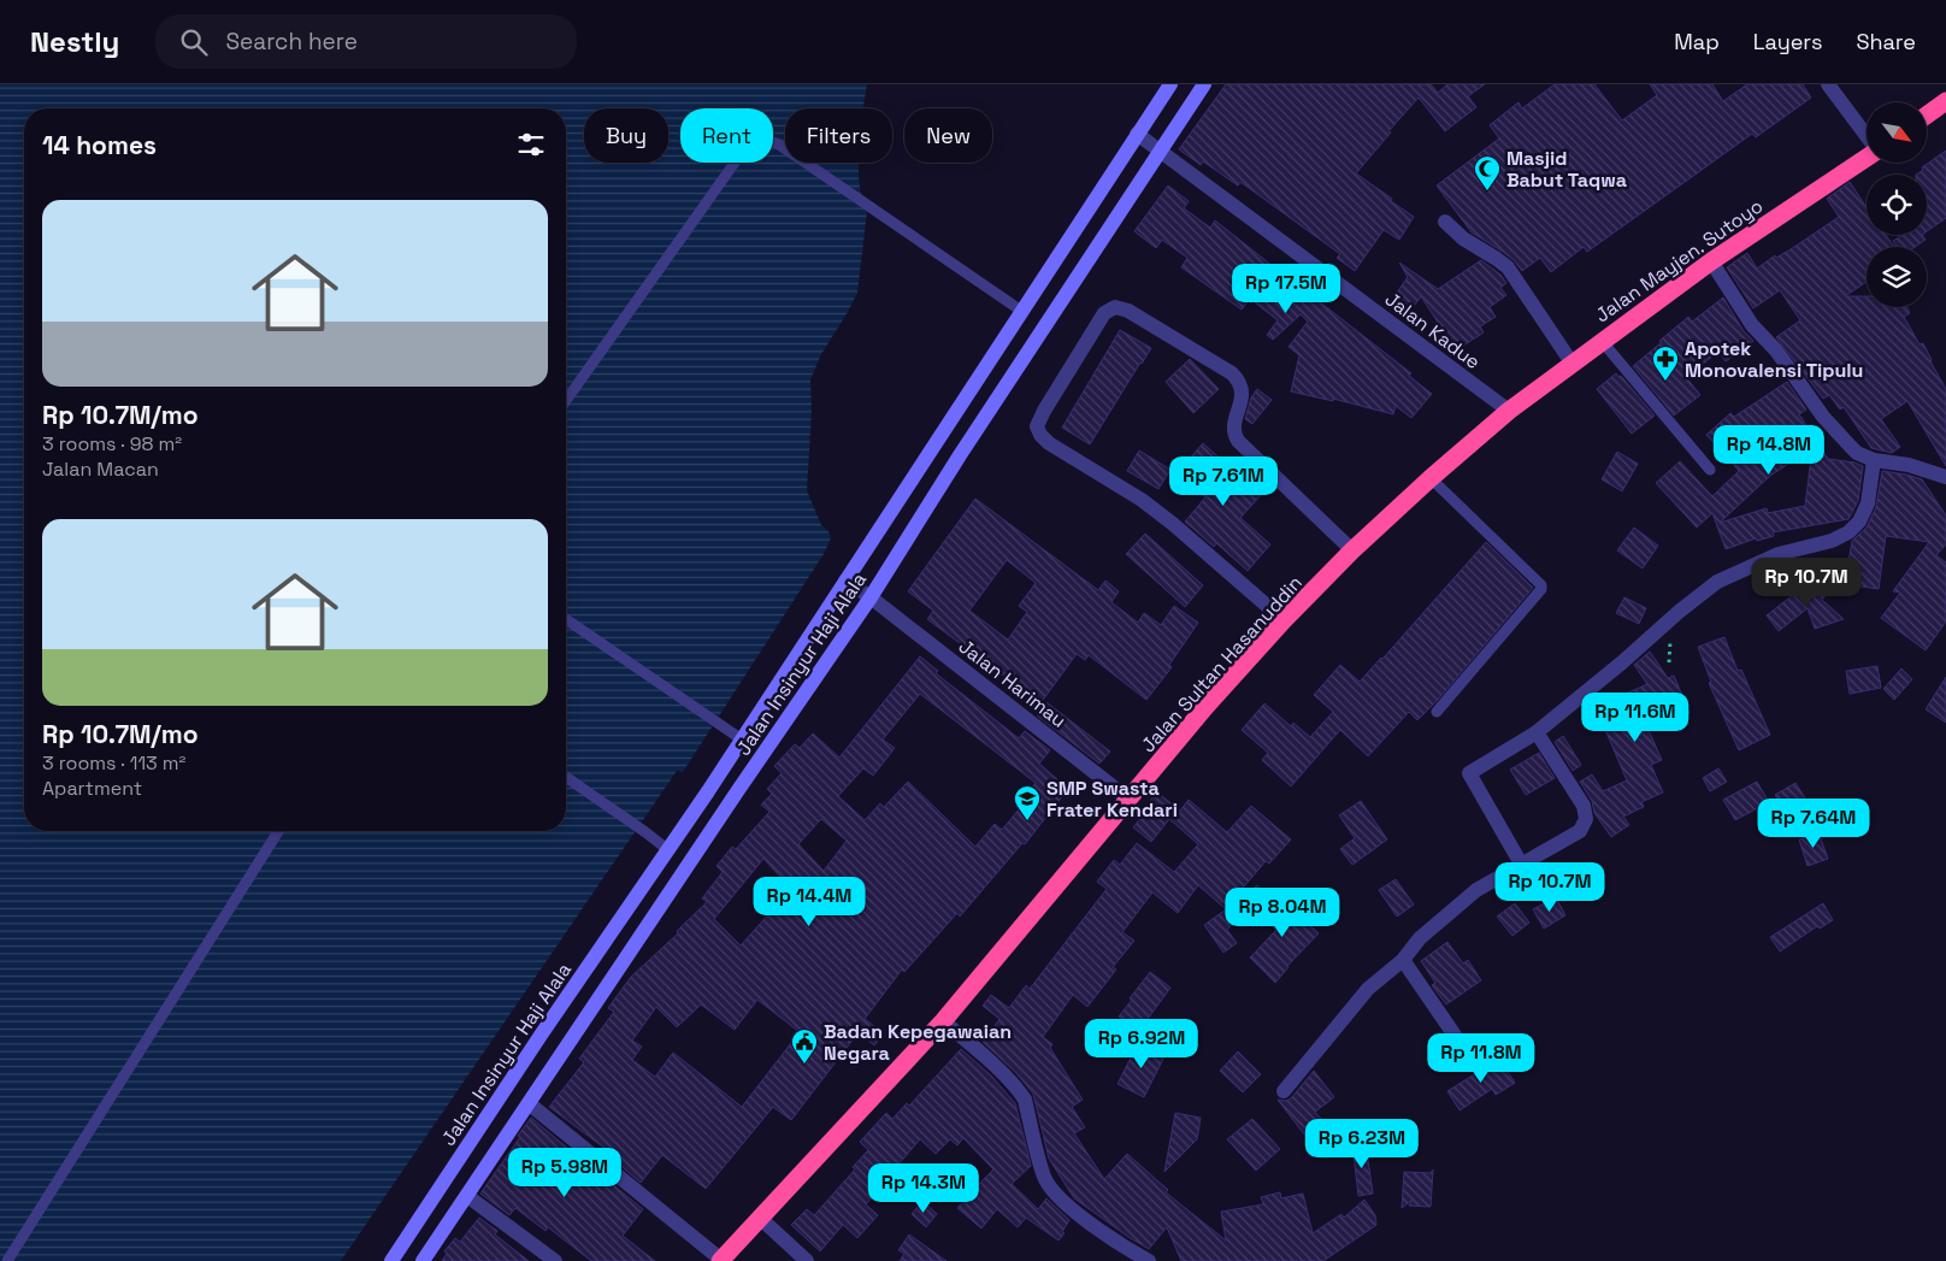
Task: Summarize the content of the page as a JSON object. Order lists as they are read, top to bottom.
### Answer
{
  "streets": {
    "highway": ["Jalan Mayjen. Sutoyo", "Jalan Sultan Hasanuddin"],
    "main road": ["Jalan Insinyur Haji Alala"],
    "street": ["Jalan Kadue", "Jalan Harimau"]
  },
  "crossings": [
    ["Jalan Mayjen. Sutoyo", "Jalan Kadue"],
    ["Jalan Mayjen. Sutoyo", "Jalan Sultan Hasanuddin"],
    ["Jalan Kadue", "Jalan Insinyur Haji Alala"],
    ["Jalan Kadue", "Jalan Sultan Hasanuddin"],
    ["Jalan Insinyur Haji Alala", "Jalan Harimau"],
    ["Jalan Sultan Hasanuddin", "Jalan Harimau"]
  ],
  "places": {
    "mosque": ["Masjid Babut Taqwa"],
    "pharmacy": ["Apotek Monovalensi Tipulu"],
    "school or university": ["SMP Swasta Frater Kendari"],
    "public building": ["Badan Kepegawaian Negara"]
  },
  "north": "bottom right",
  "page": {
    "header": "Nestly",
    "search": "Search here",
    "nav": ["Map", "Layers", "Share"],
    "chip": [
      "Buy",
      "Rent",
      "Filters",
      "New"
    ],
    "heading": "14 homes",
    "list": [
      {
        "name": "Rp 10.7M/mo",
        "note": "3 rooms · 98 m² · Jalan Macan"
      },
      {
        "name": "Rp 10.7M/mo",
        "note": "3 rooms · 113 m² · Apartment"
      }
    ],
    "price": [
      "Rp 17.5M",
      "Rp 14.8M",
      "Rp 7.61M",
      "Rp 10.7M",
      "Rp 11.6M",
      "Rp 7.64M",
      "Rp 10.7M",
      "Rp 14.4M",
      "Rp 8.04M",
      "Rp 6.92M",
      "Rp 11.8M",
      "Rp 6.23M",
      "Rp 5.98M",
      "Rp 14.3M"
    ]
  }
}
